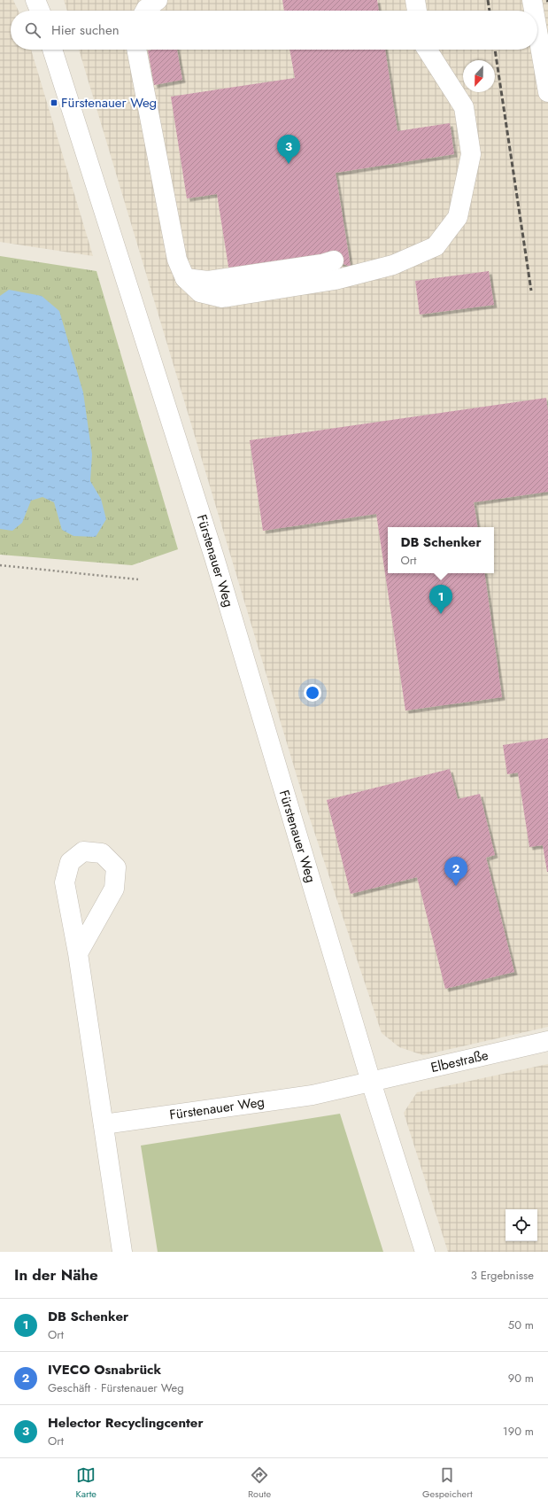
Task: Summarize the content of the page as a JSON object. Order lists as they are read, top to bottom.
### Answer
{
  "streets": {
    "street": ["Fürstenauer Weg", "Elbestraße"]
  },
  "crossings": [
    ["Fürstenauer Weg", "Elbestraße"]
  ],
  "places": {
    "transit": ["Fürstenauer Weg"]
  },
  "north": "bottom",
  "page": {
    "search": "Hier suchen",
    "pins": ["3", "1", "2"],
    "popup": ["DB Schenker", "Ort"],
    "heading": ["In der Nähe", "3 Ergebnisse"],
    "list": [
      {
        "mark": "1",
        "name": "DB Schenker",
        "note": "Ort",
        "value": "50 m"
      },
      {
        "mark": "2",
        "name": "IVECO Osnabrück",
        "note": "Geschäft · Fürstenauer Weg",
        "value": "90 m"
      },
      {
        "mark": "3",
        "name": "Helector Recyclingcenter",
        "note": "Ort",
        "value": "190 m"
      }
    ],
    "nav": ["Karte", "Route", "Gespeichert"]
  }
}
